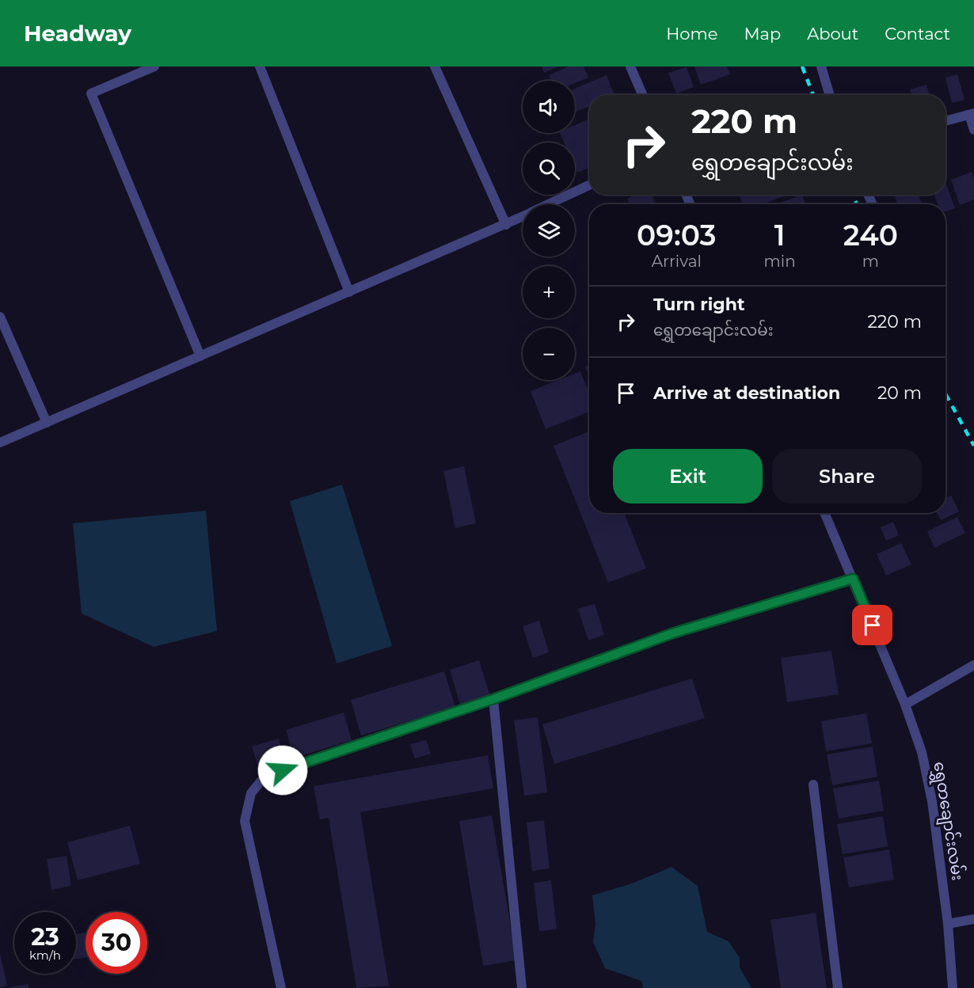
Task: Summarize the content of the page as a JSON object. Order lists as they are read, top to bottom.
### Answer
{
  "streets": {
    "street": ["ရွှေတချောင်းလမ်း"]
  },
  "page": {
    "header": "Headway",
    "nav": [
      "Home",
      "Map",
      "About",
      "Contact"
    ],
    "map_buttons": ["+", "−"],
    "turn": ["220 m", "ရွှေတချောင်းလမ်း"],
    "eta": [
      "09:03",
      "Arrival",
      "1",
      "min",
      "240",
      "m"
    ],
    "list": [
      {
        "name": "Turn right",
        "note": "ရွှေတချောင်းလမ်း",
        "value": "220 m"
      },
      {
        "name": "Arrive at destination",
        "value": "20 m"
      }
    ],
    "buttons": ["Exit", "Share"],
    "speed": "23 km/h",
    "limit": "30"
  }
}
